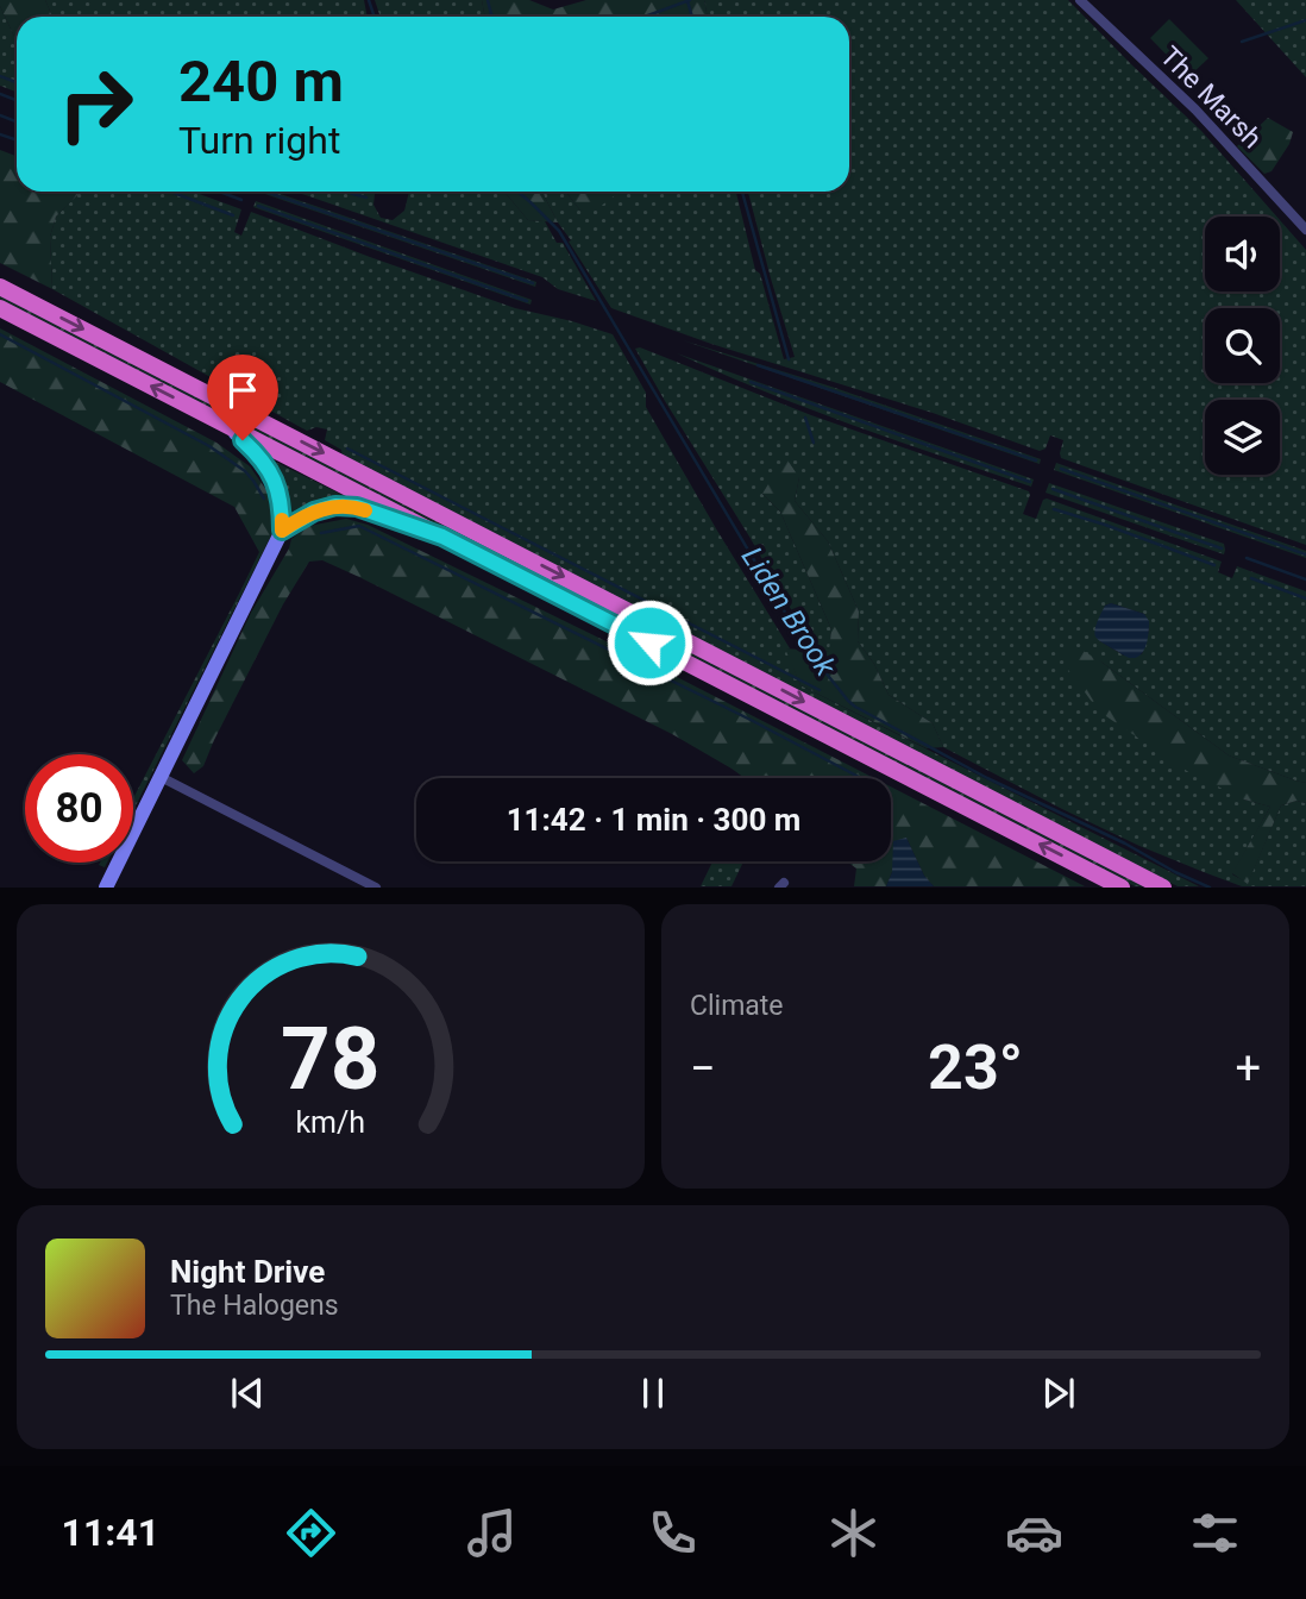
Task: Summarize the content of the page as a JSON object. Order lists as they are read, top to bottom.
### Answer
{
  "streets": {
    "street": ["The Marsh"]
  },
  "water": ["Liden Brook"],
  "page": {
    "turn": ["240 m", "Turn right"],
    "limit": "80",
    "trip": "11:42 · 1 min · 300 m",
    "tile": "Climate",
    "heat": ["−", "23°", "+"],
    "song": ["Night Drive", "The Halogens"],
    "tabs": "11:41",
    "gauge": ["78", "km/h"]
  }
}
